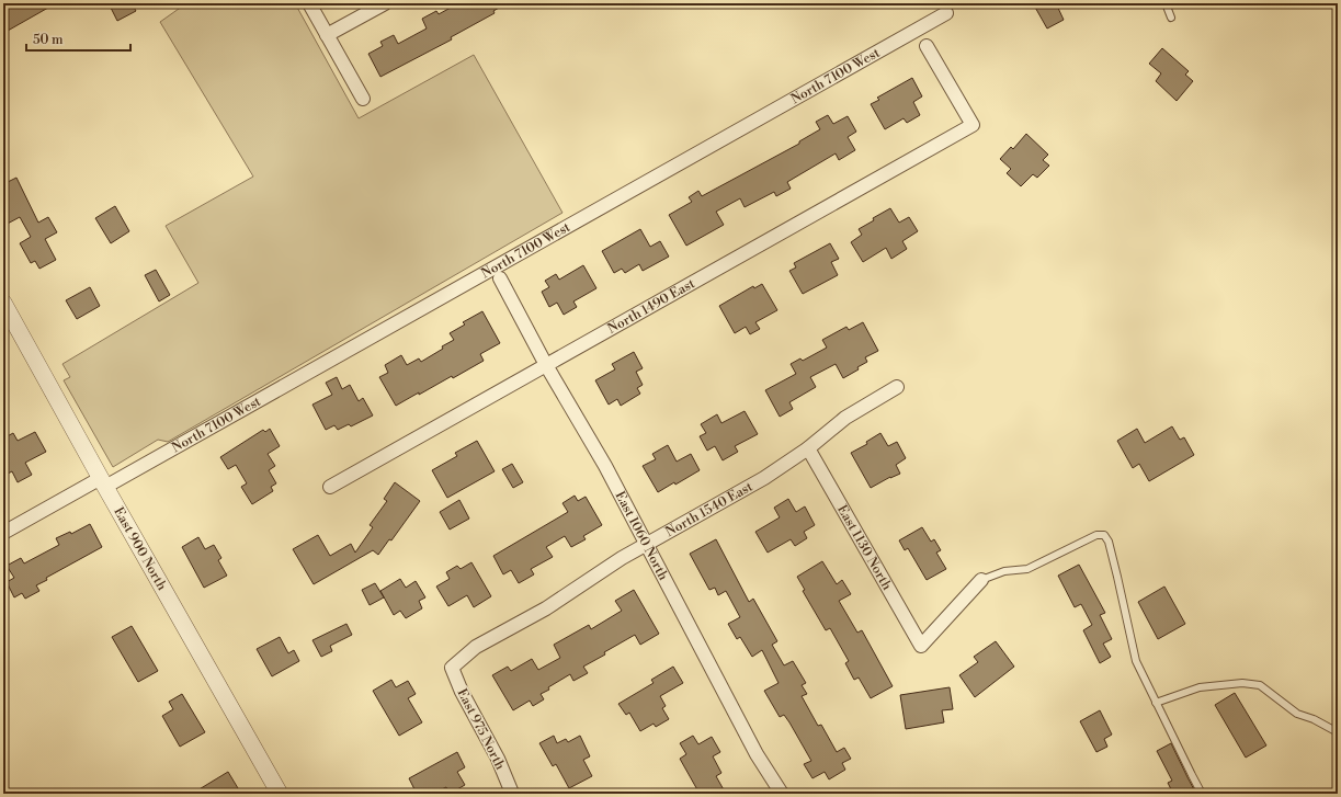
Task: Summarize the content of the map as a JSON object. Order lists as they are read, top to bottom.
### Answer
{
  "streets": {
    "street": [
      "North 7100 West",
      "North 1490 East",
      "North 1540 East",
      "East 1060 North",
      "East 1130 North",
      "East 900 North",
      "East 975 North"
    ]
  },
  "crossings": [
    ["North 7100 West", "East 900 North"],
    ["North 1490 East", "East 1060 North"],
    ["North 1540 East", "East 1060 North"],
    ["North 1540 East", "East 1130 North"],
    ["North 1540 East", "East 975 North"]
  ],
  "scale_bar": "50 m"
}
